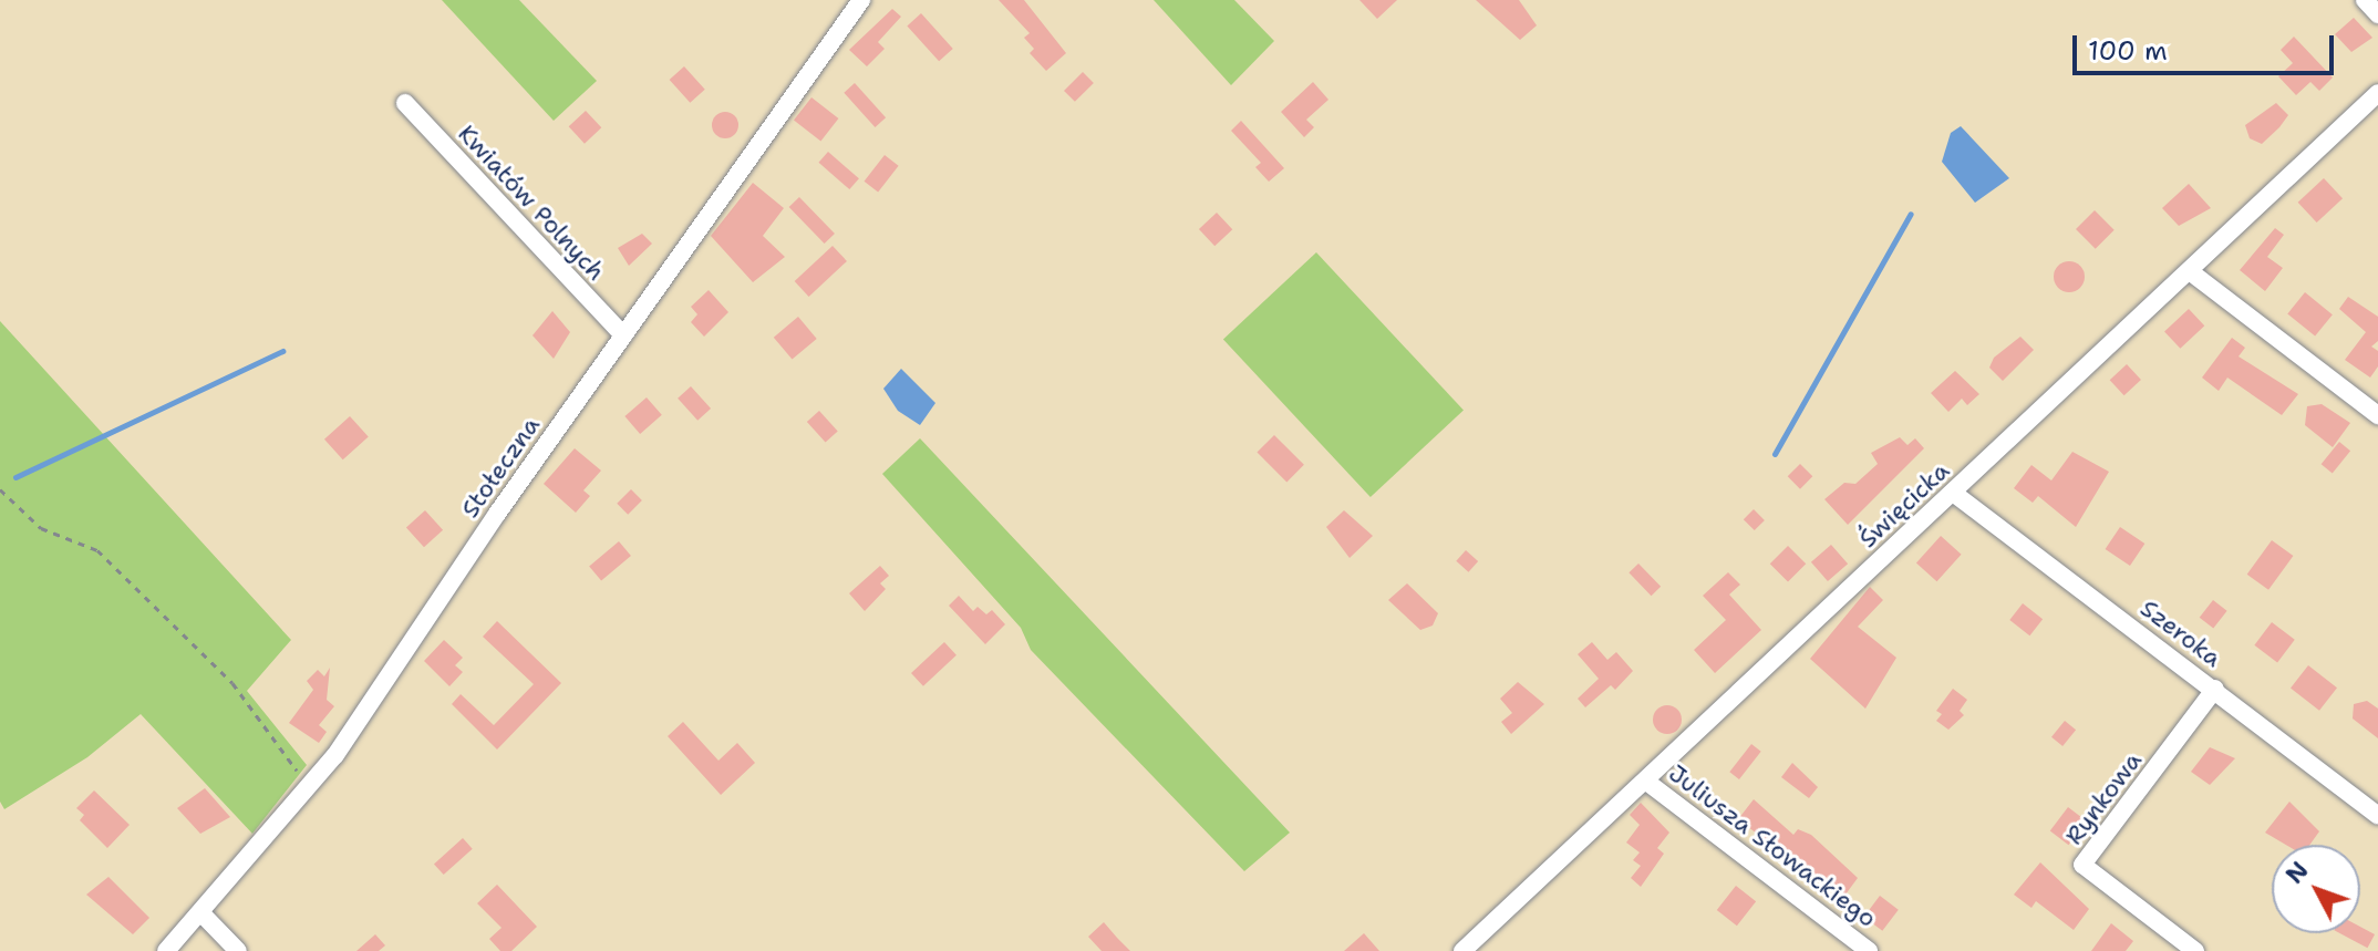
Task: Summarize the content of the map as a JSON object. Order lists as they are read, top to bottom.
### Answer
{
  "streets": {
    "street": [
      "Kwiatów Polnych",
      "Stołeczna",
      "Święcicka",
      "Szeroka",
      "Rynkowa",
      "Juliusza Słowackiego"
    ]
  },
  "crossings": [
    ["Kwiatów Polnych", "Stołeczna"],
    ["Święcicka", "Szeroka"],
    ["Święcicka", "Juliusza Słowackiego"],
    ["Szeroka", "Rynkowa"]
  ],
  "scale_bar": "100 m",
  "north": "top left"
}
